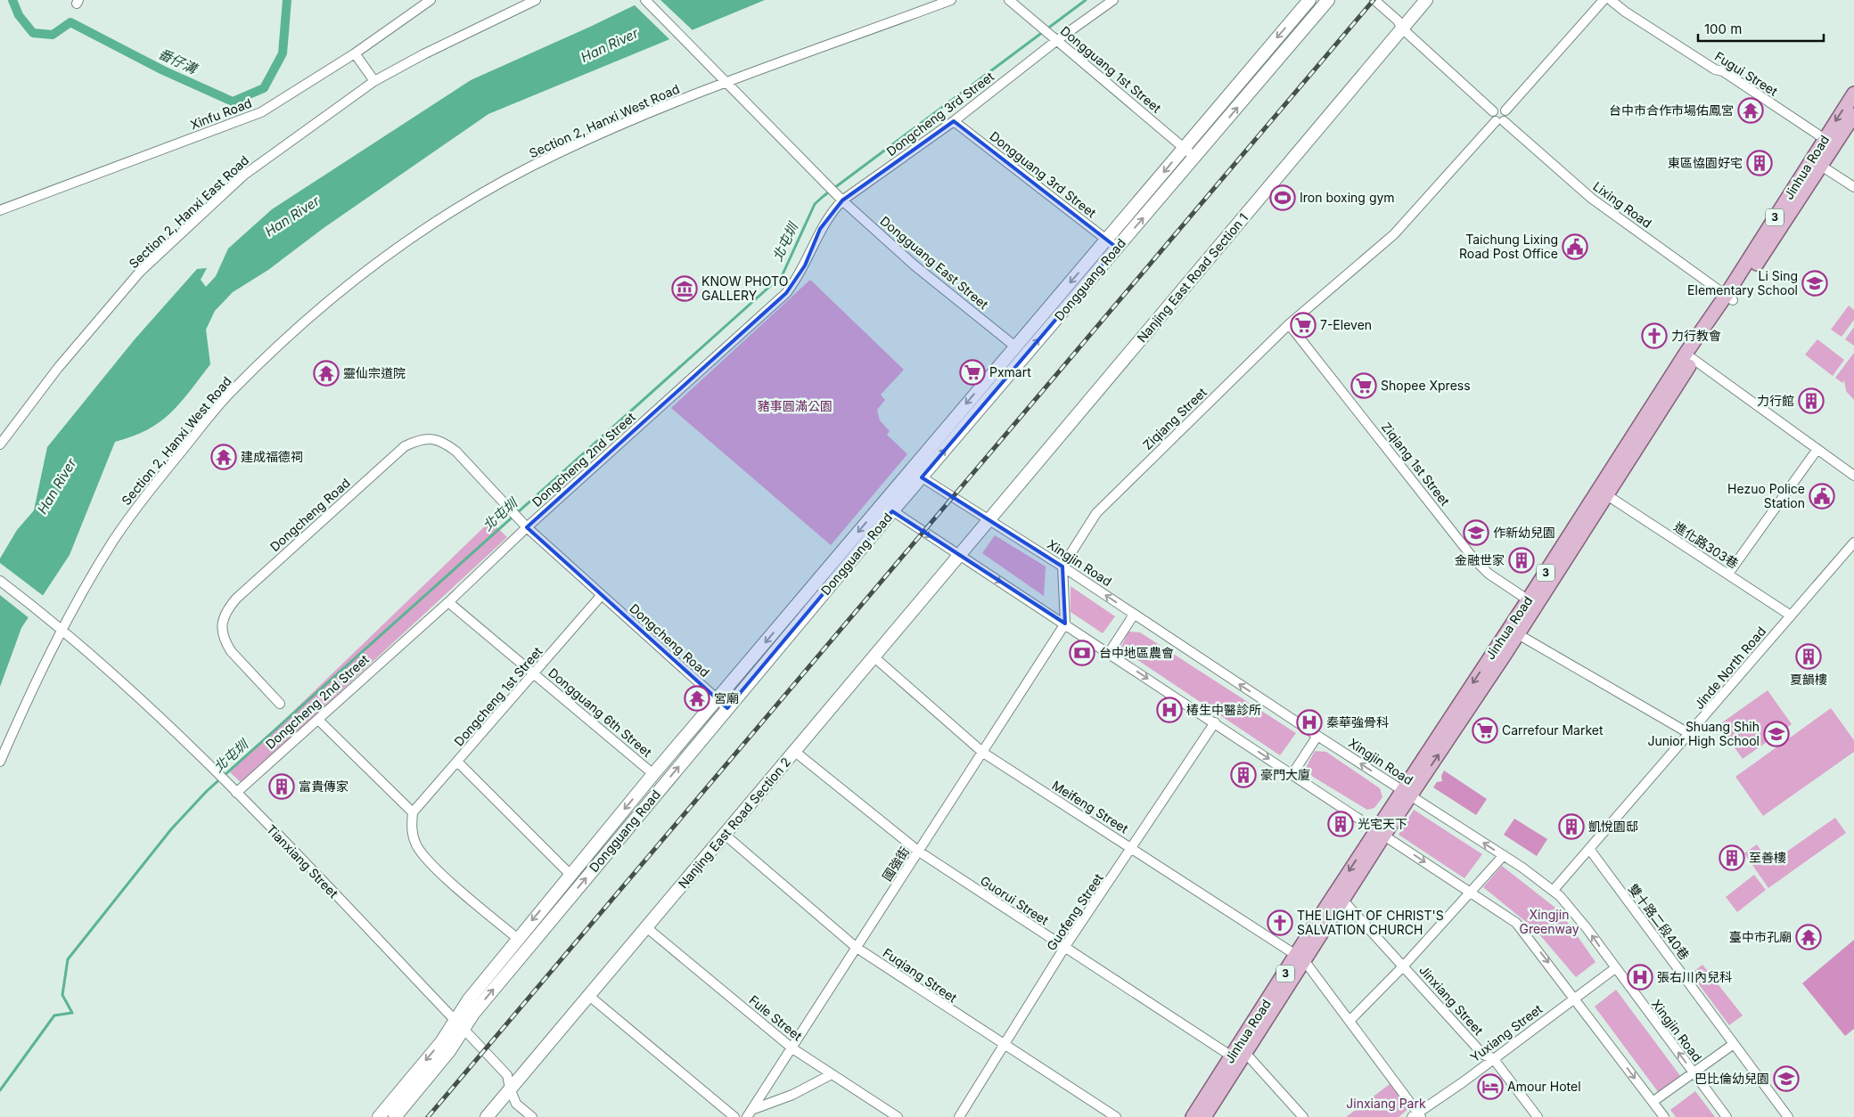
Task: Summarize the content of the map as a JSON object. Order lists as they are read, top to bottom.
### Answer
{
  "streets": {
    "main road": ["Jinhua Road", "3"],
    "street": [
      "Dongguang 1st Street",
      "Fugui Street",
      "Xinfu Road",
      "Dongcheng 3rd Street",
      "Section 2, Hanxi West Road",
      "Dongguang 3rd Street",
      "Lixing Road",
      "Section 2, Hanxi East Road",
      "Dongguang East Street",
      "Nanjing East Road Section 1",
      "Dongguang Road",
      "Ziqiang Street",
      "Dongcheng 2nd Street",
      "Ziqiang 1st Street",
      "Dongcheng Road",
      "進化路303巷",
      "Xingjin Road",
      "Jinde North Road",
      "Dongcheng 1st Street",
      "Dongguang 6th Street",
      "Meifeng Street",
      "Nanjing East Road Section 2",
      "Tianxiang Street",
      "國強街",
      "Guorui Street",
      "Guofeng Street",
      "雙十路二段40巷",
      "Fuqiang Street",
      "Jinxiang Street",
      "Fule Street",
      "Yuxiang Street"
    ]
  },
  "crossings": [
    ["Dongguang 1st Street", "Dongcheng 3rd Street"],
    ["Dongguang 1st Street", "Dongguang Road"],
    ["Fugui Street", "Jinhua Road"],
    ["Dongcheng 3rd Street", "Dongguang 3rd Street"],
    ["Dongcheng 3rd Street", "Dongguang East Street"],
    ["Dongcheng 3rd Street", "Dongcheng 2nd Street"],
    ["Section 2, Hanxi West Road", "Dongguang East Street"],
    ["Section 2, Hanxi West Road", "Tianxiang Street"],
    ["Jinhua Road", "Lixing Road"],
    ["Jinhua Road", "Ziqiang 1st Street"],
    ["Jinhua Road", "進化路303巷"],
    ["Jinhua Road", "Xingjin Road"],
    ["Jinhua Road", "Meifeng Street"],
    ["Jinhua Road", "Guorui Street"],
    ["Jinhua Road", "Jinxiang Street"],
    ["Dongguang 3rd Street", "Dongguang Road"],
    ["Lixing Road", "Ziqiang Street"],
    ["Dongguang East Street", "Dongguang Road"],
    ["Nanjing East Road Section 1", "Xingjin Road"],
    ["Nanjing East Road Section 1", "Nanjing East Road Section 2"],
    ["Dongguang Road", "Dongcheng Road"],
    ["Dongguang Road", "Xingjin Road"],
    ["Dongguang Road", "Dongguang 6th Street"],
    ["Dongguang Road", "Tianxiang Street"],
    ["Ziqiang Street", "Ziqiang 1st Street"],
    ["Ziqiang Street", "Xingjin Road"],
    ["Dongcheng 2nd Street", "Dongcheng Road"],
    ["Dongcheng 2nd Street", "Dongguang 6th Street"],
    ["Dongcheng 2nd Street", "Tianxiang Street"],
    ["Dongcheng Road", "Dongcheng 1st Street"],
    ["進化路303巷", "Jinde North Road"],
    ["Xingjin Road", "Jinde North Road"],
    ["Xingjin Road", "Yuxiang Street"],
    ["Jinde North Road", "雙十路二段40巷"],
    ["Dongcheng 1st Street", "Dongguang 6th Street"],
    ["Meifeng Street", "Nanjing East Road Section 2"],
    ["Meifeng Street", "國強街"],
    ["Meifeng Street", "Guofeng Street"],
    ["Meifeng Street", "Yuxiang Street"],
    ["Nanjing East Road Section 2", "Tianxiang Street"],
    ["Nanjing East Road Section 2", "Guorui Street"],
    ["Nanjing East Road Section 2", "Fuqiang Street"],
    ["Nanjing East Road Section 2", "Fule Street"],
    ["國強街", "Guorui Street"],
    ["國強街", "Fuqiang Street"],
    ["國強街", "Fule Street"],
    ["Guorui Street", "Guofeng Street"],
    ["Guofeng Street", "Fuqiang Street"],
    ["Jinxiang Street", "Yuxiang Street"]
  ],
  "water": ["Han River", "番仔溝", "北屯圳"],
  "parks": ["豬事圓滿公園", "Xingjin Greenway", "Jinxiang Park"],
  "places": {
    "temple": [
      "台中市合作市場佑鳳宮",
      "靈仙宗道院",
      "建成福德祠",
      "宮廟",
      "臺中市孔廟"
    ],
    "building": [
      "東區恊園好宅",
      "力行館",
      "金融世家",
      "夏韻樓",
      "豪門大廈",
      "富貴傳家",
      "光宅天下",
      "凱悅園邸",
      "至善樓"
    ],
    "sports": ["Iron boxing gym"],
    "public building": ["Taichung Lixing Road Post Office", "Hezuo Police Station"],
    "school or university": [
      "Li Sing Elementary School",
      "作新幼兒園",
      "Shuang Shih Junior High School",
      "巴比倫幼兒園"
    ],
    "museum": ["KNOW PHOTO GALLERY"],
    "supermarket": [
      "7-Eleven",
      "Pxmart",
      "Shopee Xpress",
      "Carrefour Market"
    ],
    "church": ["力行教會", "THE LIGHT OF CHRIST'S SALVATION CHURCH"],
    "bank": ["台中地區農會"],
    "hospital": ["椿生中醫診所", "秦華強骨科", "張右川內兒科"],
    "hotel": ["Amour Hotel"]
  },
  "scale_bar": "100 m"
}
